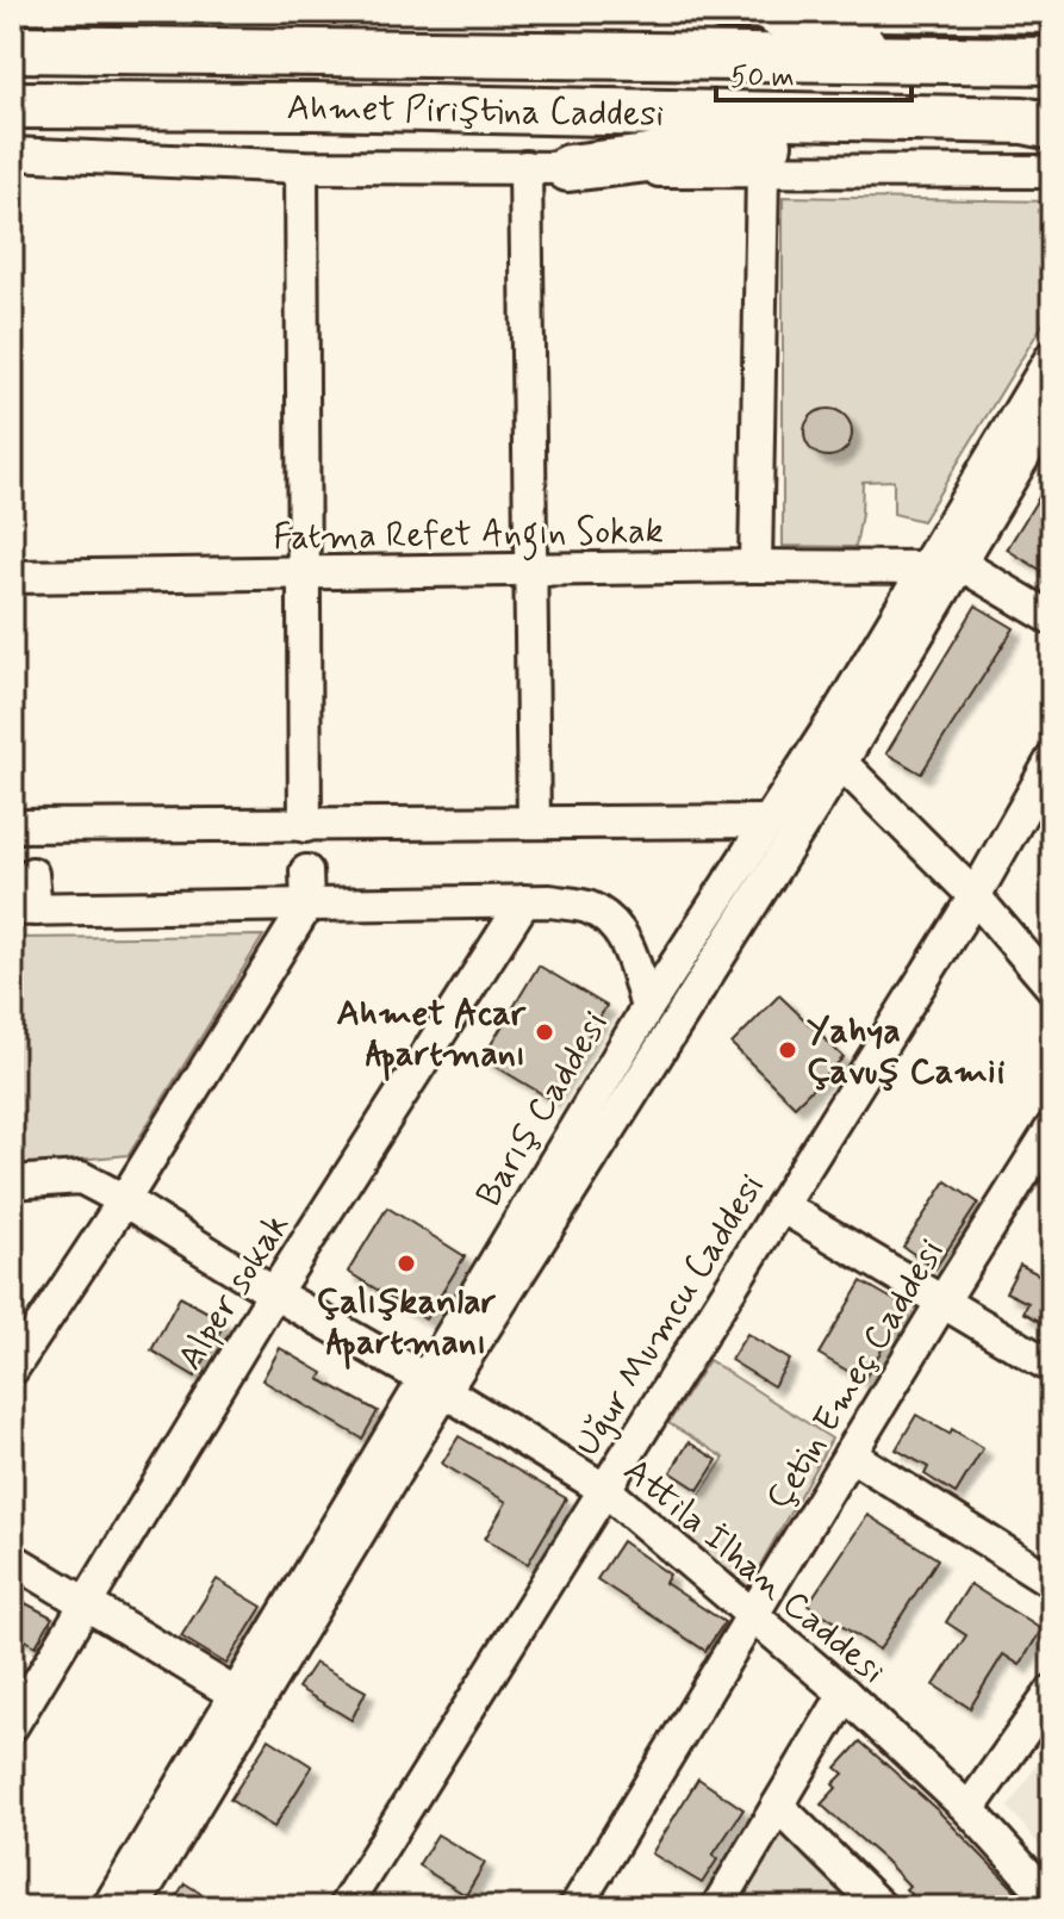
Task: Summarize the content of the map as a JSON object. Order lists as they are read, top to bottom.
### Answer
{
  "streets": {
    "street": [
      "Ahmet Piriştina Caddesi",
      "Fatma Refet Angın Sokak",
      "Barış Caddesi",
      "Alper sokak",
      "Uğur Mumcu Caddesi",
      "Çetin Emeç Caddesi",
      "Attila İlhan Caddesi"
    ]
  },
  "crossings": [
    ["Fatma Refet Angın Sokak", "Barış Caddesi"],
    ["Barış Caddesi", "Attila İlhan Caddesi"],
    ["Alper sokak", "Attila İlhan Caddesi"],
    ["Uğur Mumcu Caddesi", "Attila İlhan Caddesi"],
    ["Çetin Emeç Caddesi", "Attila İlhan Caddesi"]
  ],
  "places": ["Ahmet Acar Apartmanı", "Yahya Çavuş Camii", "Çalışkanlar Apartmanı"],
  "scale_bar": "50 m"
}
